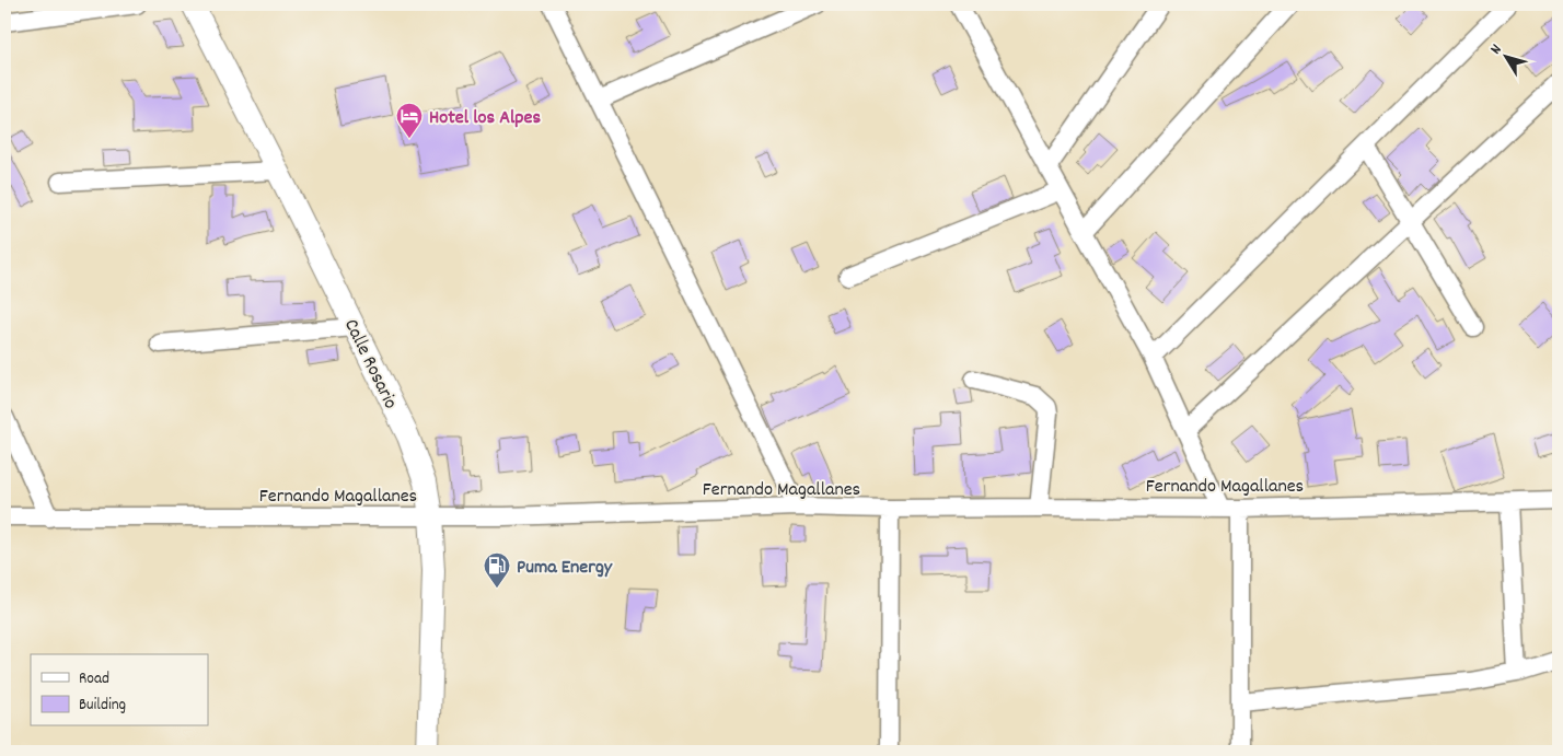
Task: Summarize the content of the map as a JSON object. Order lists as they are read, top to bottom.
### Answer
{
  "streets": {
    "main road": ["Calle Rosario"],
    "street": ["Fernando Magallanes"]
  },
  "crossings": [
    ["Calle Rosario", "Fernando Magallanes"]
  ],
  "places": {
    "hotel": ["Hotel los Alpes"],
    "fuel station": ["Puma Energy"]
  },
  "legend": ["Road", "Building"],
  "north": "top left"
}
